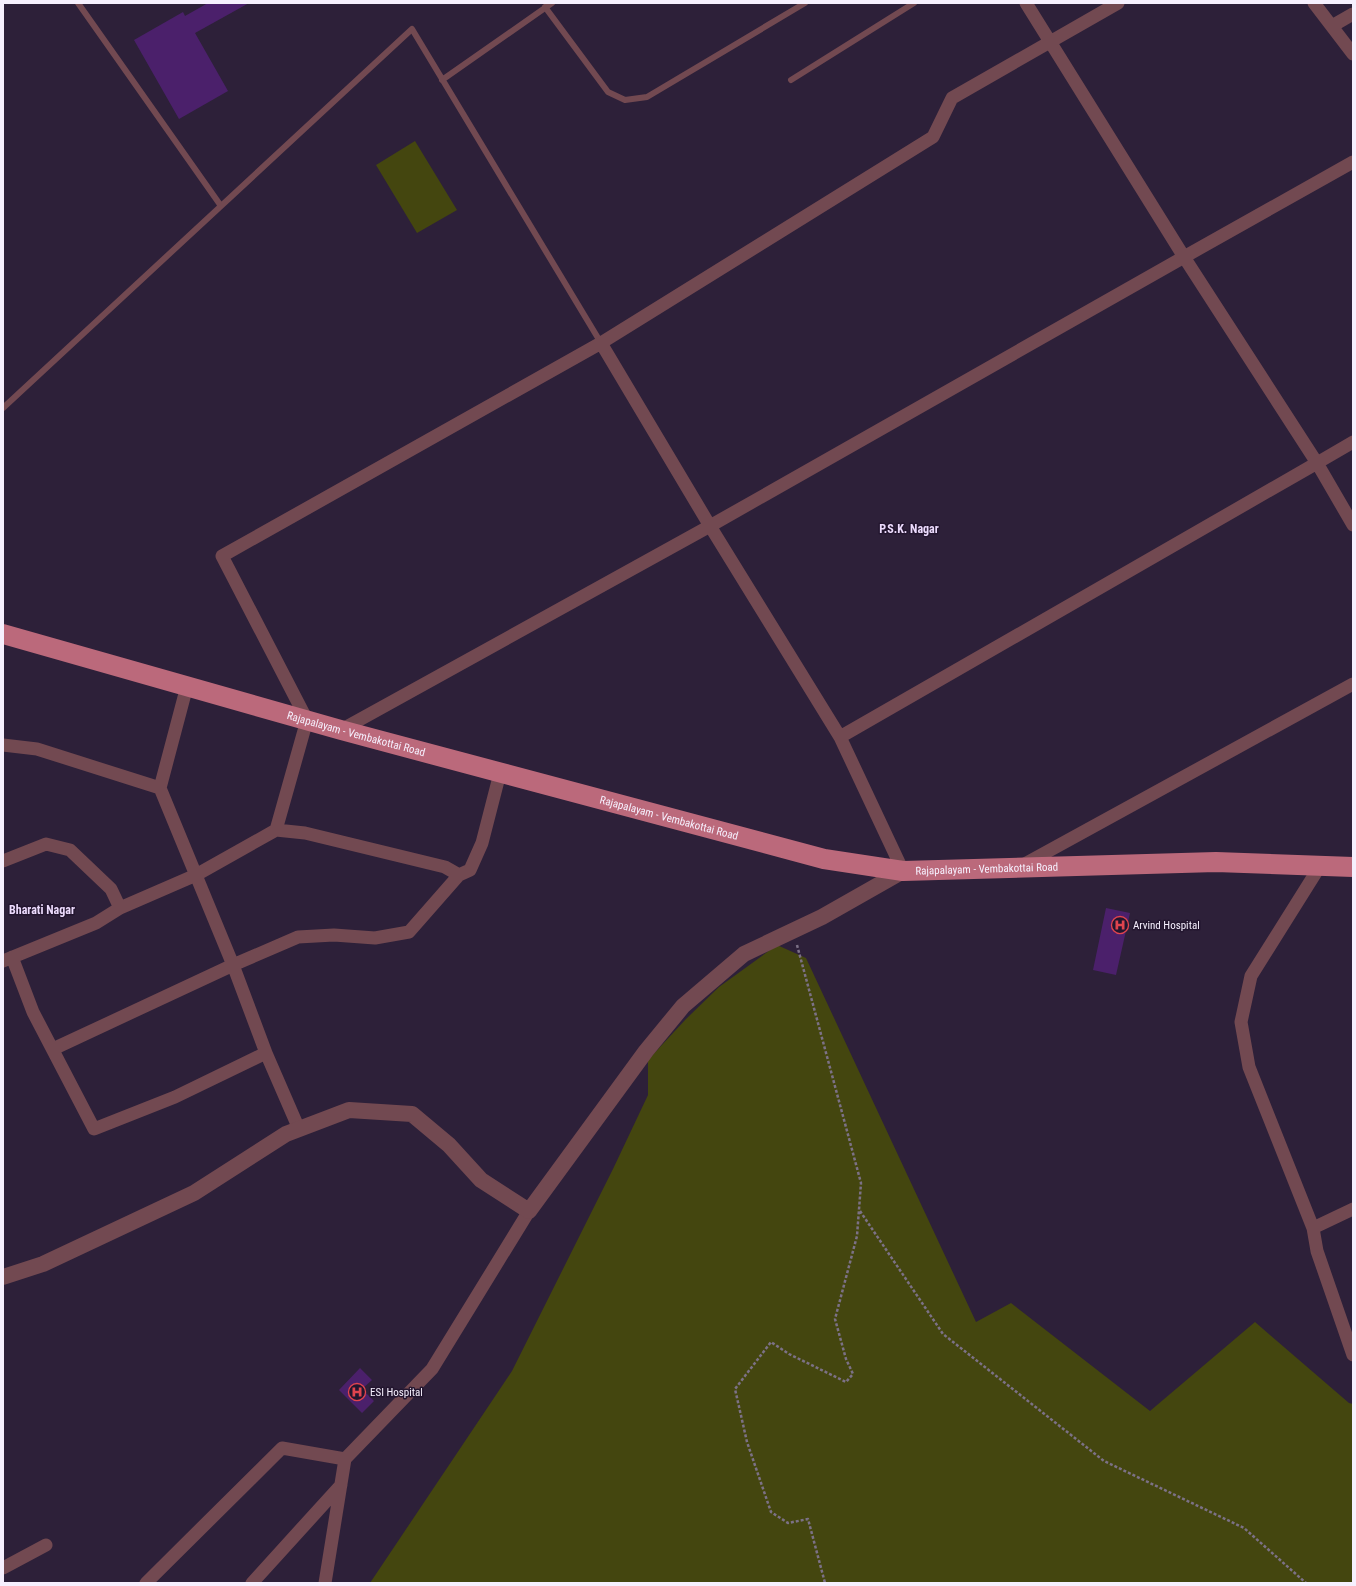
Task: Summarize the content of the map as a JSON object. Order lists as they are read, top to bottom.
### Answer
{
  "streets": {
    "main road": ["Rajapalayam - Vembakottai Road"]
  },
  "districts": ["P.S.K. Nagar", "Bharati Nagar"],
  "places": {
    "hospital": ["Arvind Hospital", "ESI Hospital"]
  }
}
